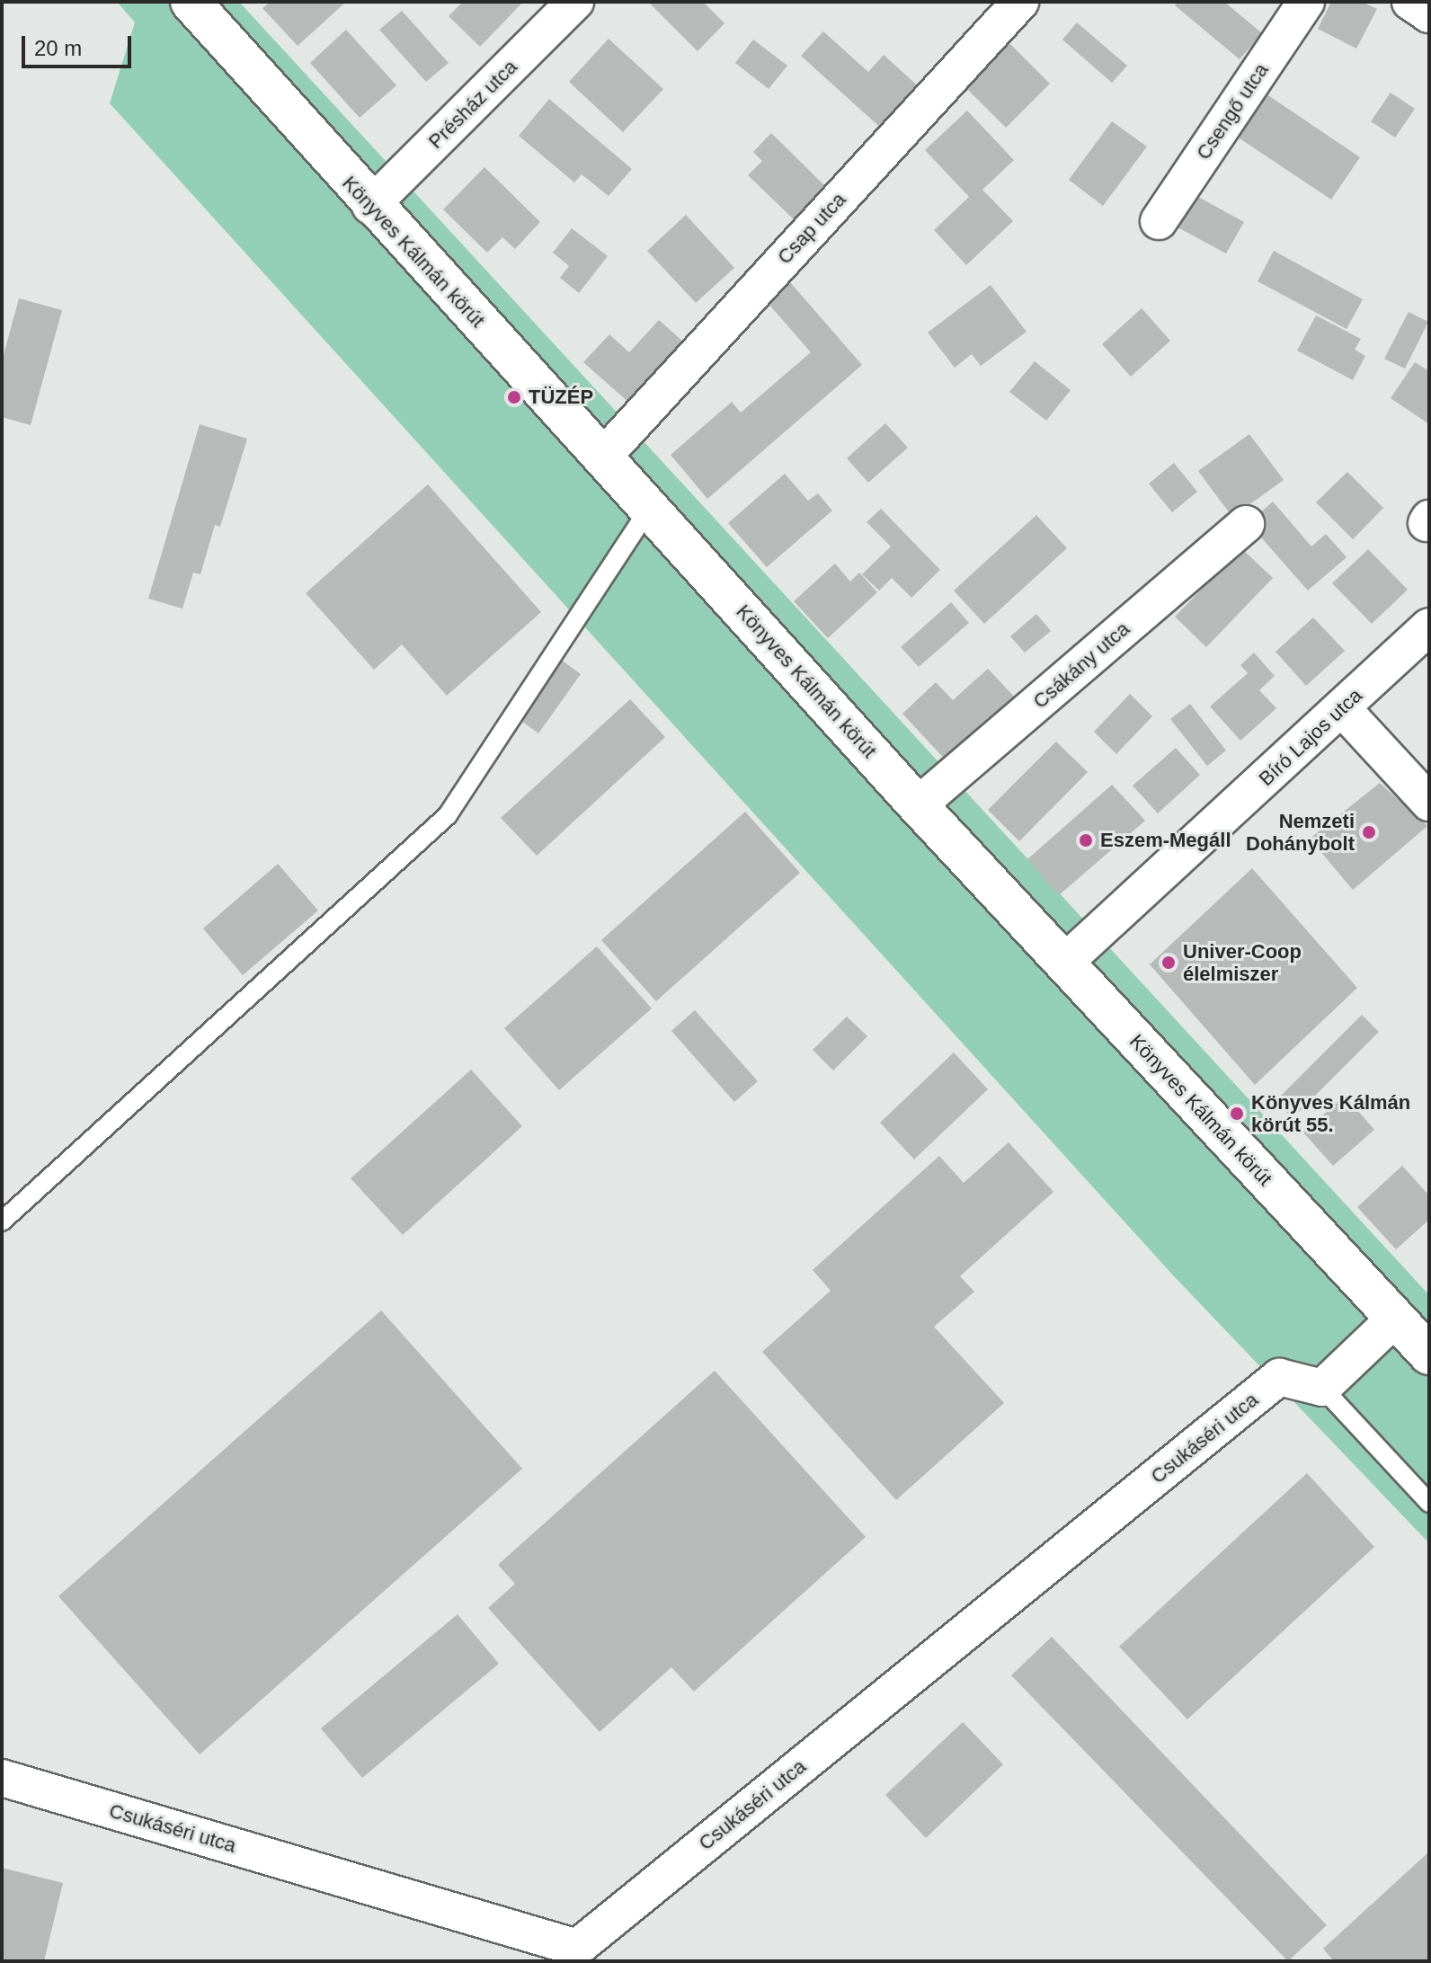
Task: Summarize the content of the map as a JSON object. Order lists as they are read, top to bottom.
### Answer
{
  "streets": {
    "street": [
      "Présház utca",
      "Csengő utca",
      "Csap utca",
      "Könyves Kálmán körút",
      "Csákány utca",
      "Bíró Lajos utca",
      "Csukáséri utca"
    ]
  },
  "crossings": [
    ["Présház utca", "Könyves Kálmán körút"],
    ["Csap utca", "Könyves Kálmán körút"],
    ["Könyves Kálmán körút", "Csákány utca"],
    ["Könyves Kálmán körút", "Bíró Lajos utca"]
  ],
  "places": [
    "TÜZÉP",
    "Nemzeti Dohánybolt",
    "Eszem-Megáll",
    "Univer-Coop élelmiszer",
    "Könyves Kálmán körút 55."
  ],
  "scale_bar": "20 m"
}
